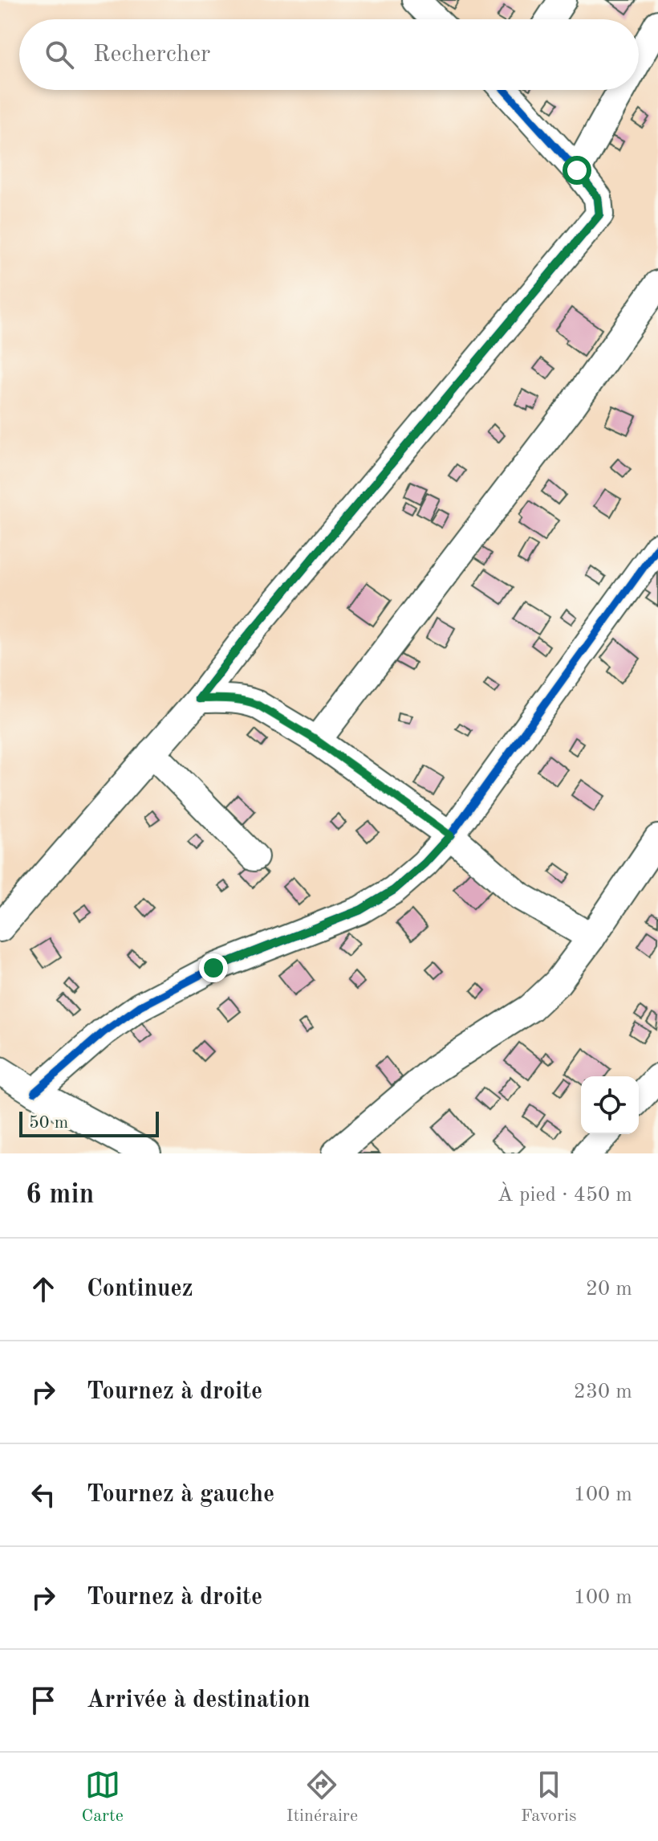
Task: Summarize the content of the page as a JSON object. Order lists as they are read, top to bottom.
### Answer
{
  "scale_bar": "50 m",
  "page": {
    "search": "Rechercher",
    "scale": "50 m",
    "heading": ["6 min", "À pied · 450 m"],
    "list": [
      ["Continuez", "20 m"],
      ["Tournez à droite", "230 m"],
      ["Tournez à gauche", "100 m"],
      ["Tournez à droite", "100 m"],
      "Arrivée à destination"
    ],
    "nav": ["Carte", "Itinéraire", "Favoris"]
  }
}
